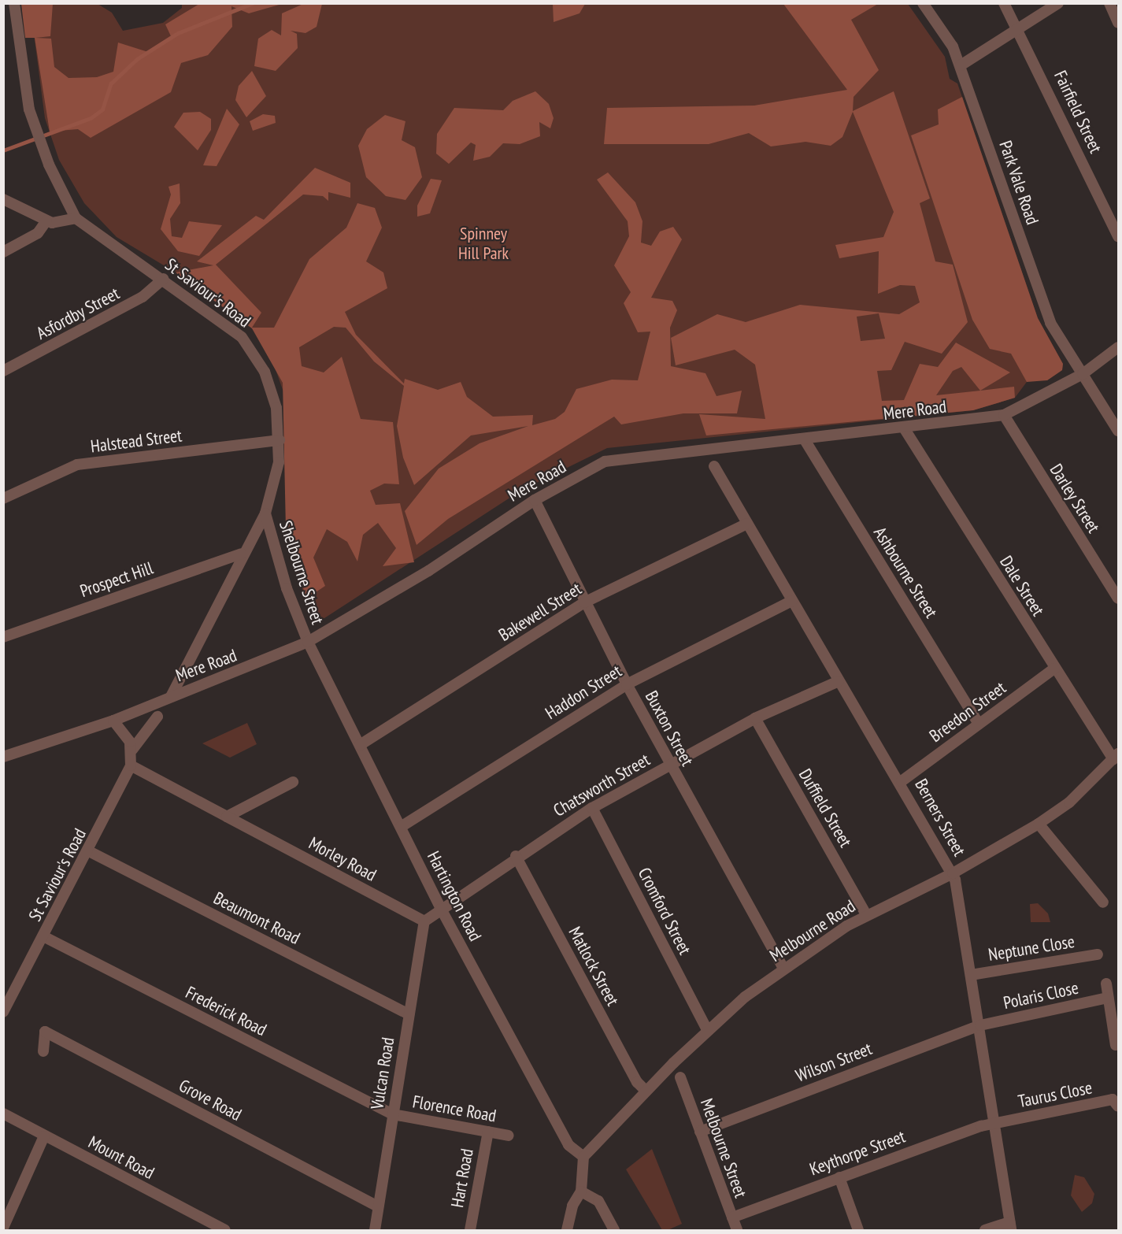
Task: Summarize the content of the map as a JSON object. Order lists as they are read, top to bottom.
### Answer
{
  "streets": {
    "street": [
      "Fairfield Street",
      "Park Vale Road",
      "St Saviour's Road",
      "Asfordby Street",
      "Mere Road",
      "Halstead Street",
      "Darley Street",
      "Shelbourne Street",
      "Ashbourne Street",
      "Prospect Hill",
      "Dale Street",
      "Bakewell Street",
      "Haddon Street",
      "Breedon Street",
      "Buxton Street",
      "Chatsworth Street",
      "Duffield Street",
      "Berners Street",
      "Morley Road",
      "Hartington Road",
      "Cromford Street",
      "Beaumont Road",
      "Melbourne Road",
      "Neptune Close",
      "Matlock Street",
      "Polaris Close",
      "Frederick Road",
      "Wilson Street",
      "Vulcan Road",
      "Taurus Close",
      "Grove Road",
      "Florence Road",
      "Melbourne Street",
      "Keythorpe Street",
      "Mount Road",
      "Hart Road"
    ]
  },
  "crossings": [
    ["Park Vale Road", "Mere Road"],
    ["St Saviour's Road", "Asfordby Street"],
    ["St Saviour's Road", "Mere Road"],
    ["St Saviour's Road", "Halstead Street"],
    ["St Saviour's Road", "Shelbourne Street"],
    ["St Saviour's Road", "Prospect Hill"],
    ["St Saviour's Road", "Morley Road"],
    ["St Saviour's Road", "Beaumont Road"],
    ["St Saviour's Road", "Frederick Road"],
    ["Mere Road", "Darley Street"],
    ["Mere Road", "Shelbourne Street"],
    ["Mere Road", "Ashbourne Street"],
    ["Mere Road", "Dale Street"],
    ["Mere Road", "Buxton Street"],
    ["Mere Road", "Hartington Road"],
    ["Shelbourne Street", "Hartington Road"],
    ["Ashbourne Street", "Breedon Street"],
    ["Dale Street", "Breedon Street"],
    ["Dale Street", "Melbourne Road"],
    ["Bakewell Street", "Buxton Street"],
    ["Bakewell Street", "Berners Street"],
    ["Bakewell Street", "Hartington Road"],
    ["Haddon Street", "Buxton Street"],
    ["Haddon Street", "Berners Street"],
    ["Haddon Street", "Hartington Road"],
    ["Breedon Street", "Berners Street"],
    ["Buxton Street", "Chatsworth Street"],
    ["Buxton Street", "Melbourne Road"],
    ["Chatsworth Street", "Duffield Street"],
    ["Chatsworth Street", "Berners Street"],
    ["Chatsworth Street", "Hartington Road"],
    ["Chatsworth Street", "Cromford Street"],
    ["Chatsworth Street", "Matlock Street"],
    ["Duffield Street", "Melbourne Road"],
    ["Berners Street", "Melbourne Road"],
    ["Berners Street", "Neptune Close"],
    ["Berners Street", "Polaris Close"],
    ["Berners Street", "Wilson Street"],
    ["Berners Street", "Taurus Close"],
    ["Berners Street", "Keythorpe Street"],
    ["Morley Road", "Vulcan Road"],
    ["Hartington Road", "Melbourne Road"],
    ["Cromford Street", "Melbourne Road"],
    ["Beaumont Road", "Vulcan Road"],
    ["Melbourne Road", "Matlock Street"],
    ["Polaris Close", "Wilson Street"],
    ["Frederick Road", "Vulcan Road"],
    ["Frederick Road", "Florence Road"],
    ["Wilson Street", "Melbourne Street"],
    ["Vulcan Road", "Grove Road"],
    ["Vulcan Road", "Florence Road"],
    ["Taurus Close", "Keythorpe Street"],
    ["Florence Road", "Hart Road"],
    ["Melbourne Street", "Keythorpe Street"]
  ],
  "parks": ["Spinney Hill Park"]
}
